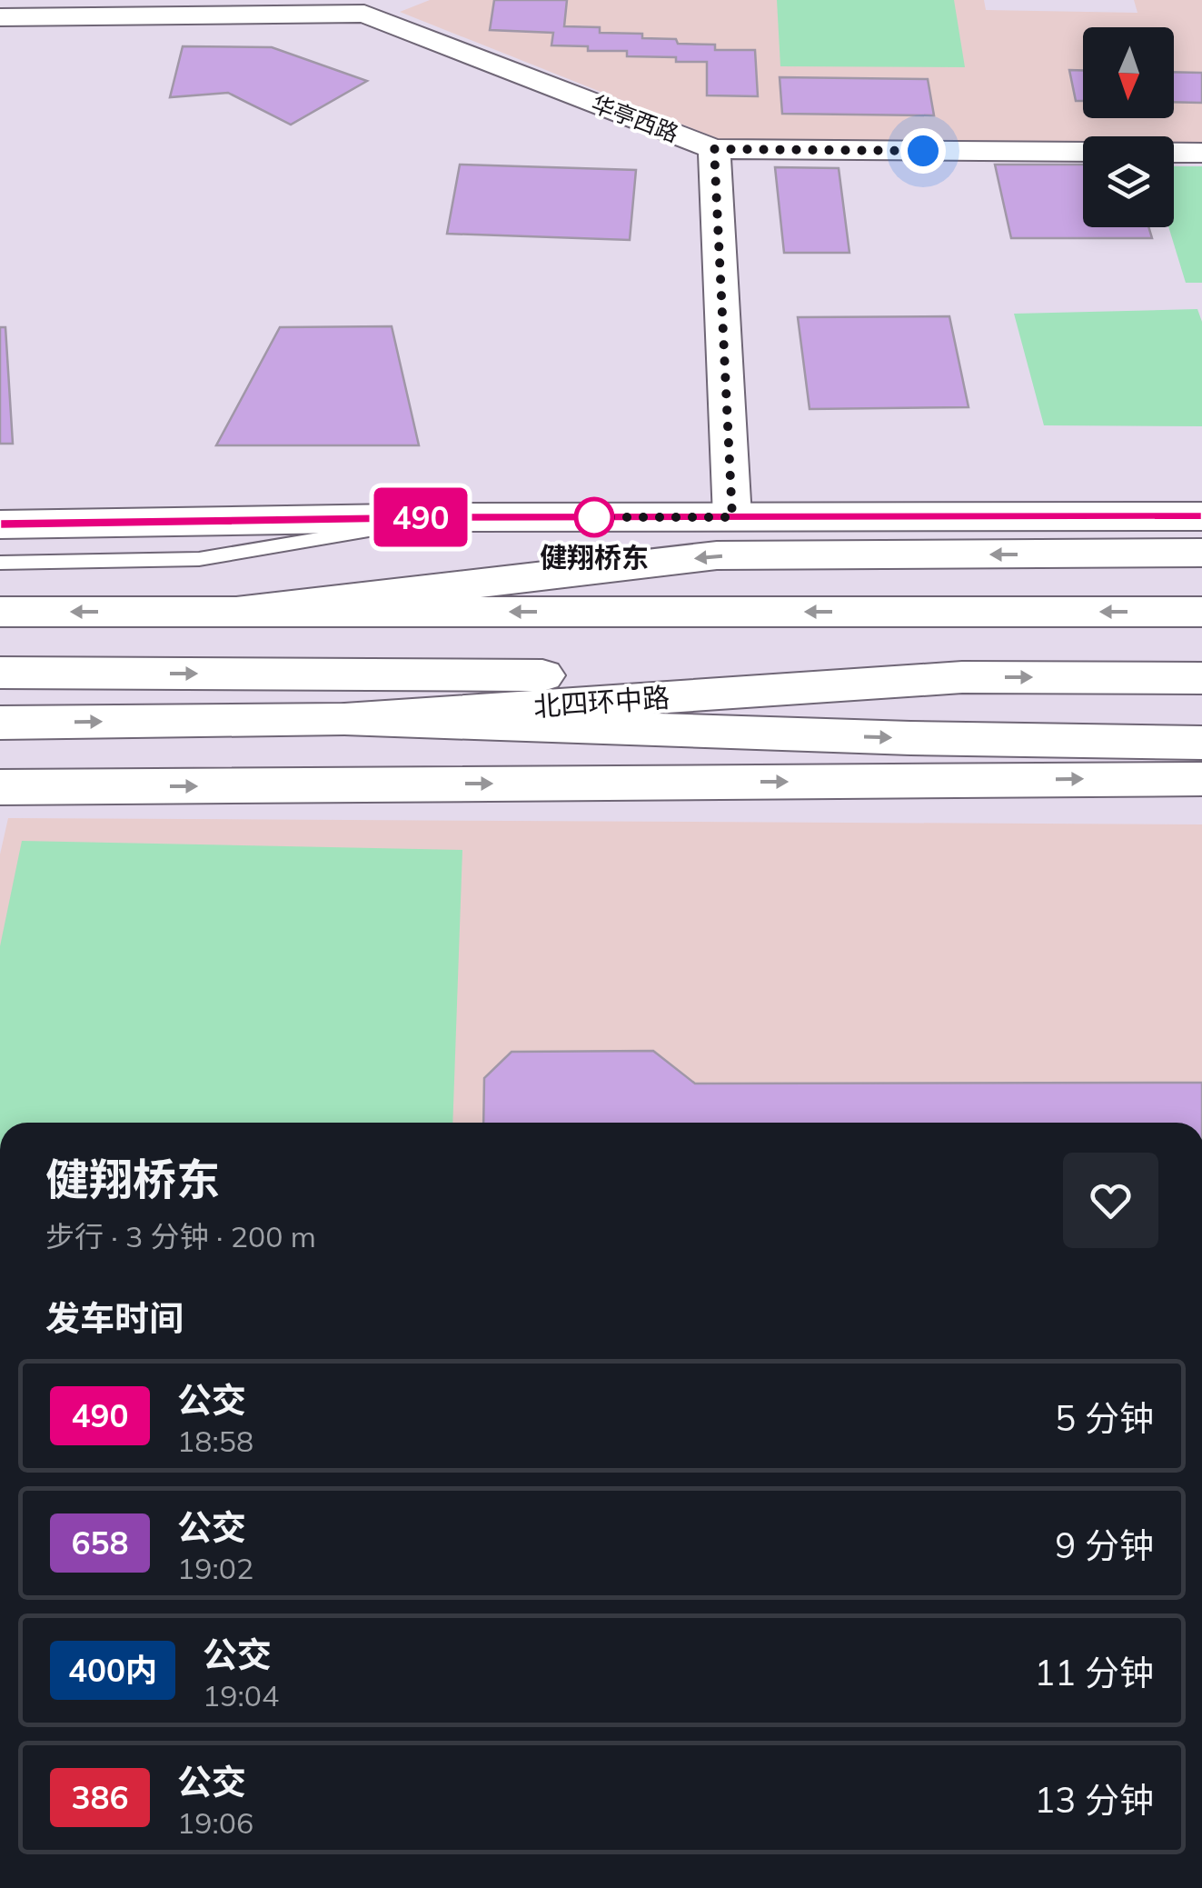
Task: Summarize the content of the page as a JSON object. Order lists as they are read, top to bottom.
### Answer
{
  "streets": {
    "main road": ["北四环中路"],
    "street": ["华亭西路"]
  },
  "places": ["健翔桥东"],
  "lines": ["bus line 490"],
  "north": "bottom",
  "page": {
    "on_map": "490",
    "heading": [
      ["健翔桥东", "步行 · 3 分钟 · 200 m"],
      "发车时间"
    ],
    "list": [
      {
        "mark": "490",
        "name": "公交",
        "note": "18:58",
        "value": "5 分钟"
      },
      {
        "mark": "658",
        "name": "公交",
        "note": "19:02",
        "value": "9 分钟"
      },
      {
        "mark": "400内",
        "name": "公交",
        "note": "19:04",
        "value": "11 分钟"
      },
      {
        "mark": "386",
        "name": "公交",
        "note": "19:06",
        "value": "13 分钟"
      }
    ]
  }
}
